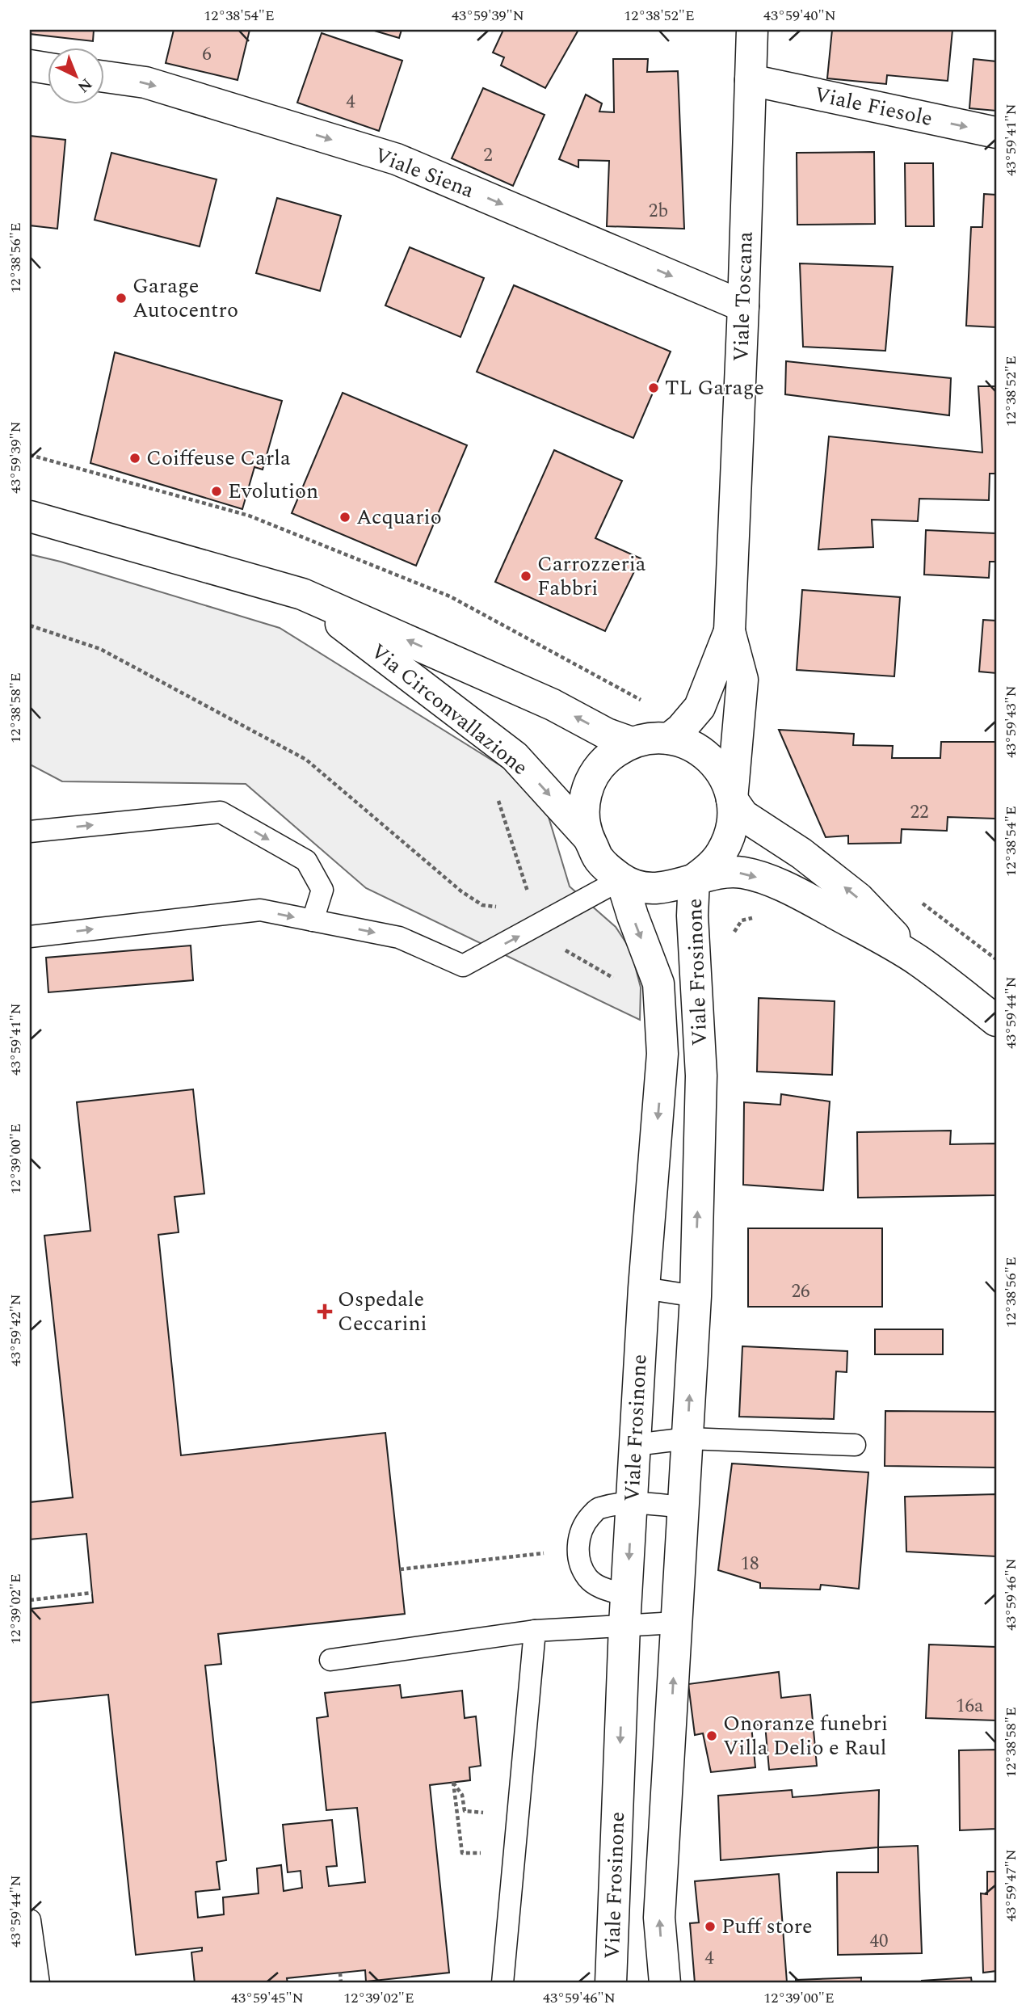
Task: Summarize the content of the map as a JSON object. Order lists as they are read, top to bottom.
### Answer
{
  "streets": {
    "street": [
      "Viale Fiesole",
      "Viale Siena",
      "Viale Toscana",
      "Via Circonvallazione",
      "Viale Frosinone"
    ]
  },
  "crossings": [
    ["Viale Fiesole", "Viale Toscana"],
    ["Viale Siena", "Viale Toscana"],
    ["Viale Toscana", "Via Circonvallazione"],
    ["Viale Toscana", "Viale Frosinone"],
    ["Via Circonvallazione", "Viale Frosinone"]
  ],
  "one_way": ["Viale Fiesole", "Viale Siena"],
  "places": {
    "other": [
      "Garage Autocentro",
      "TL Garage",
      "Coiffeuse Carla",
      "Evolution",
      "Acquario",
      "Carrozzeria Fabbri",
      "Onoranze funebri Villa Delio e Raul",
      "Puff store"
    ],
    "health": ["Ospedale Ceccarini"]
  },
  "house_numbers": [
    "6",
    "4",
    "2",
    "2b",
    "22",
    "26",
    "18",
    "16a",
    "40",
    "4"
  ],
  "north": "bottom right",
  "coordinates": [
    "12°38'54\"E",
    "43°59'39\"N",
    "12°38'52\"E",
    "43°59'40\"N",
    "43°59'41\"N",
    "12°38'56\"E",
    "12°38'58\"E",
    "43°59'43\"N",
    "43°59'44\"N",
    "12°39'00\"E",
    "43°59'42\"N",
    "43°59'46\"N",
    "12°39'02\"E",
    "43°59'47\"N",
    "43°59'45\"N"
  ]
}
